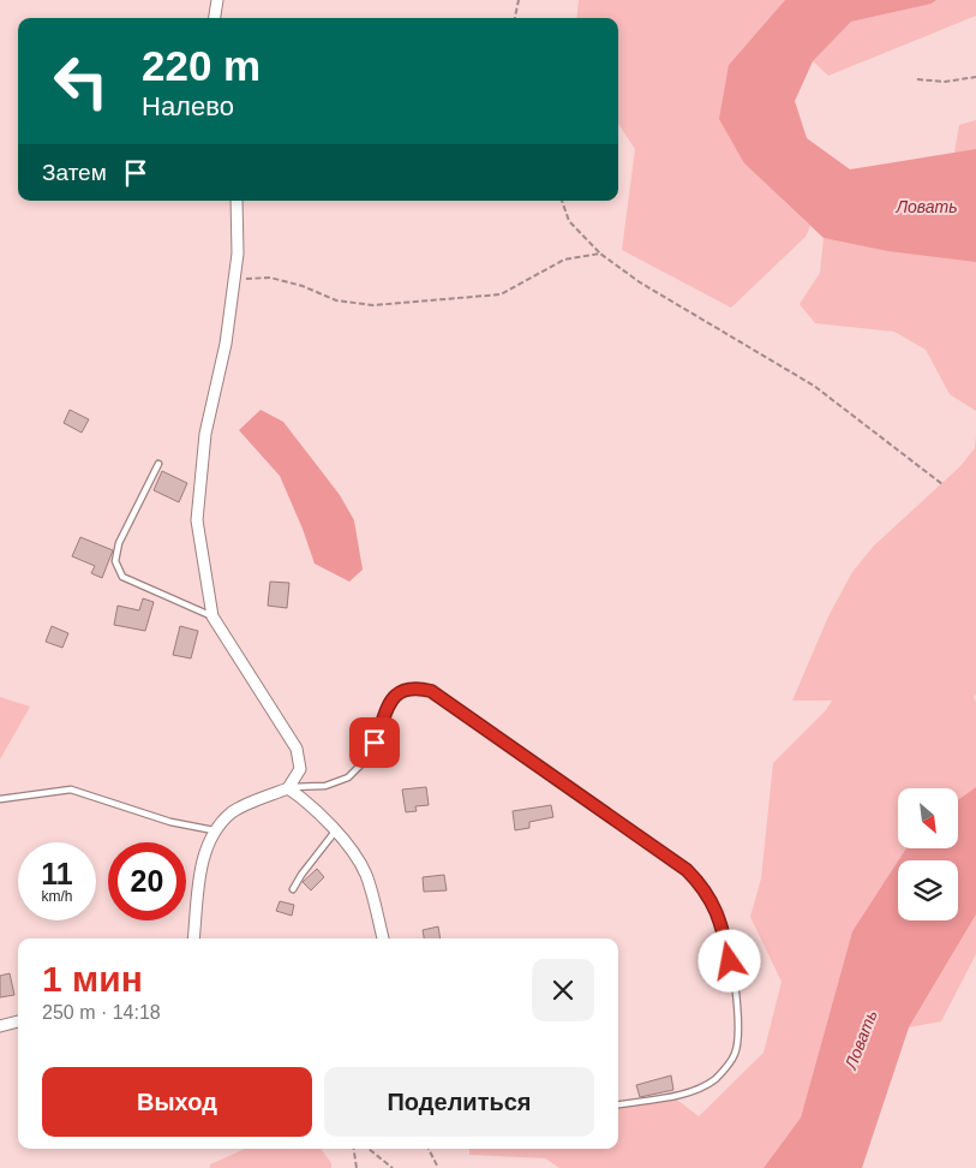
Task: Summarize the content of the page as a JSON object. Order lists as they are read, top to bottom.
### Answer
{
  "water": ["Ловать"],
  "north": "bottom right",
  "page": {
    "turn": ["220 m", "Налево"],
    "then": "Затем",
    "speed": "11 km/h",
    "limit": "20",
    "heading": ["1 мин", "250 m · 14:18"],
    "buttons": ["Выход", "Поделиться"]
  }
}
